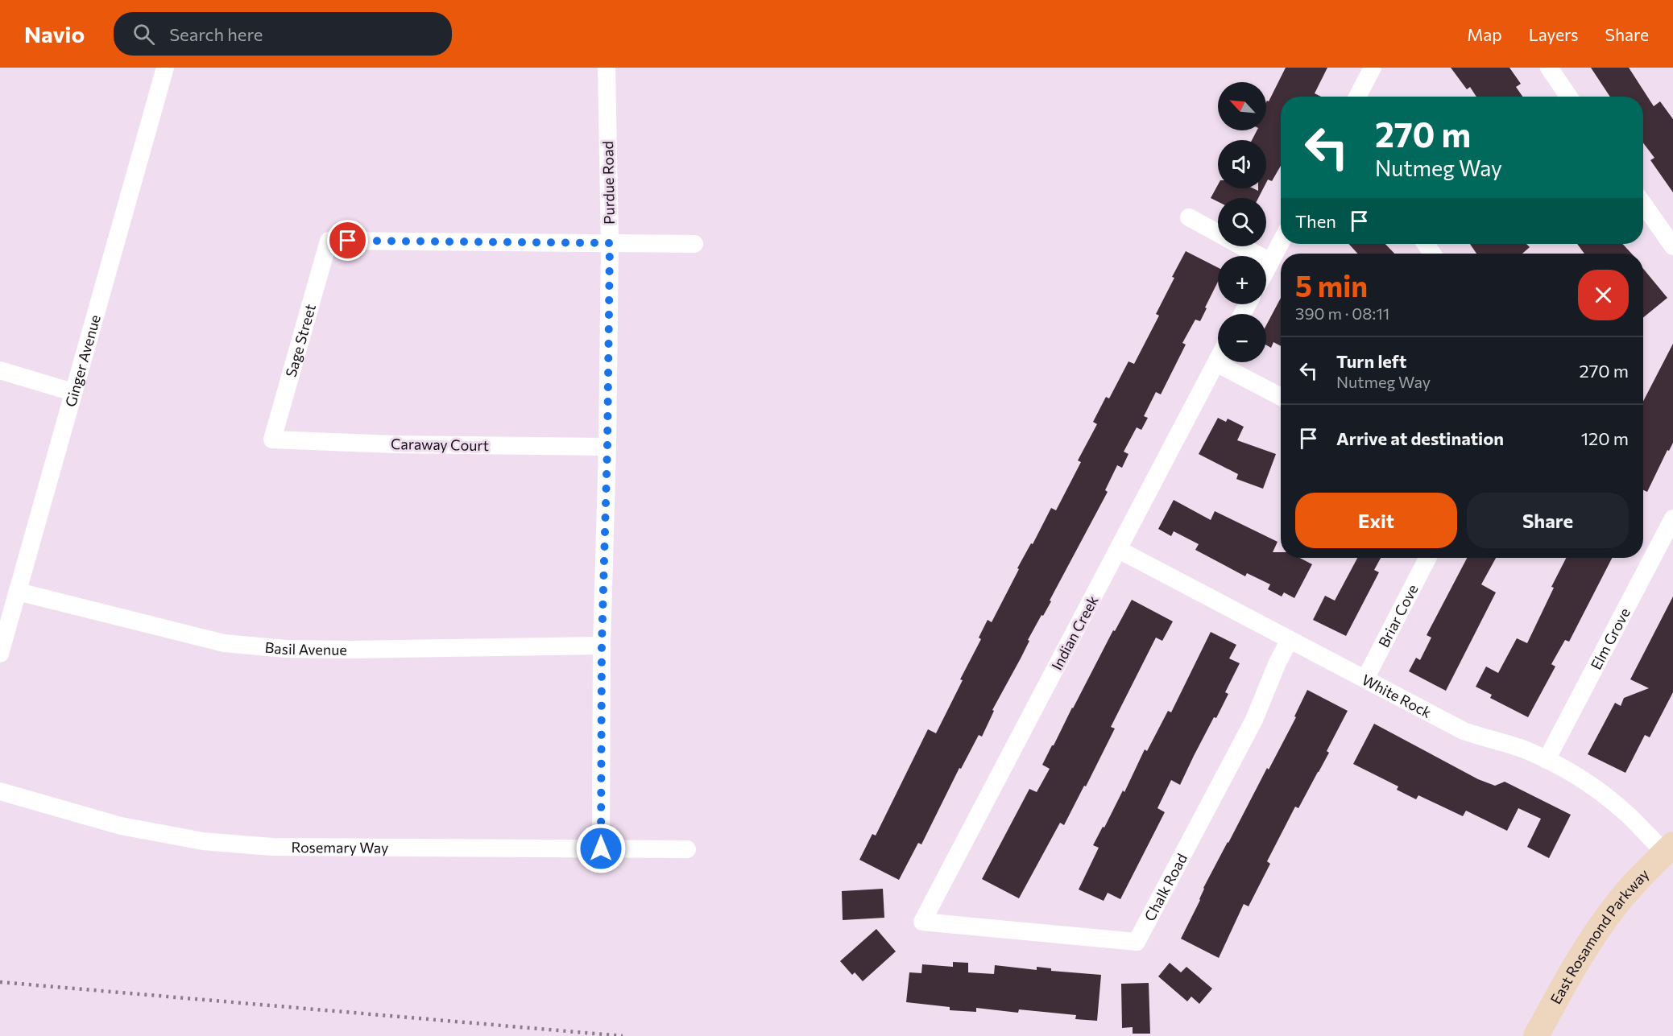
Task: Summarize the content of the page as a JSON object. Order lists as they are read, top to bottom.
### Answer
{
  "streets": {
    "street": [
      "Purdue Road",
      "Sage Street",
      "Ginger Avenue",
      "Caraway Court",
      "Briar Cove",
      "Indian Creek",
      "Elm Grove",
      "Basil Avenue",
      "White Rock",
      "Rosemary Way",
      "Chalk Road",
      "East Rosamond Parkway"
    ]
  },
  "crossings": [
    ["Purdue Road", "Sage Street"],
    ["Purdue Road", "Caraway Court"],
    ["Purdue Road", "Basil Avenue"],
    ["Purdue Road", "Rosemary Way"],
    ["Sage Street", "Caraway Court"],
    ["Ginger Avenue", "Basil Avenue"],
    ["Briar Cove", "White Rock"],
    ["Indian Creek", "White Rock"],
    ["Indian Creek", "Chalk Road"],
    ["Elm Grove", "White Rock"],
    ["White Rock", "Chalk Road"],
    ["White Rock", "East Rosamond Parkway"]
  ],
  "north": "top left",
  "page": {
    "header": "Navio",
    "search": "Search here",
    "nav": ["Map", "Layers", "Share"],
    "map_buttons": ["+", "−"],
    "turn": ["270 m", "Nutmeg Way"],
    "then": "Then",
    "heading": ["5 min", "390 m · 08:11"],
    "list": [
      {
        "name": "Turn left",
        "note": "Nutmeg Way",
        "value": "270 m"
      },
      {
        "name": "Arrive at destination",
        "value": "120 m"
      }
    ],
    "buttons": ["Exit", "Share"]
  }
}
